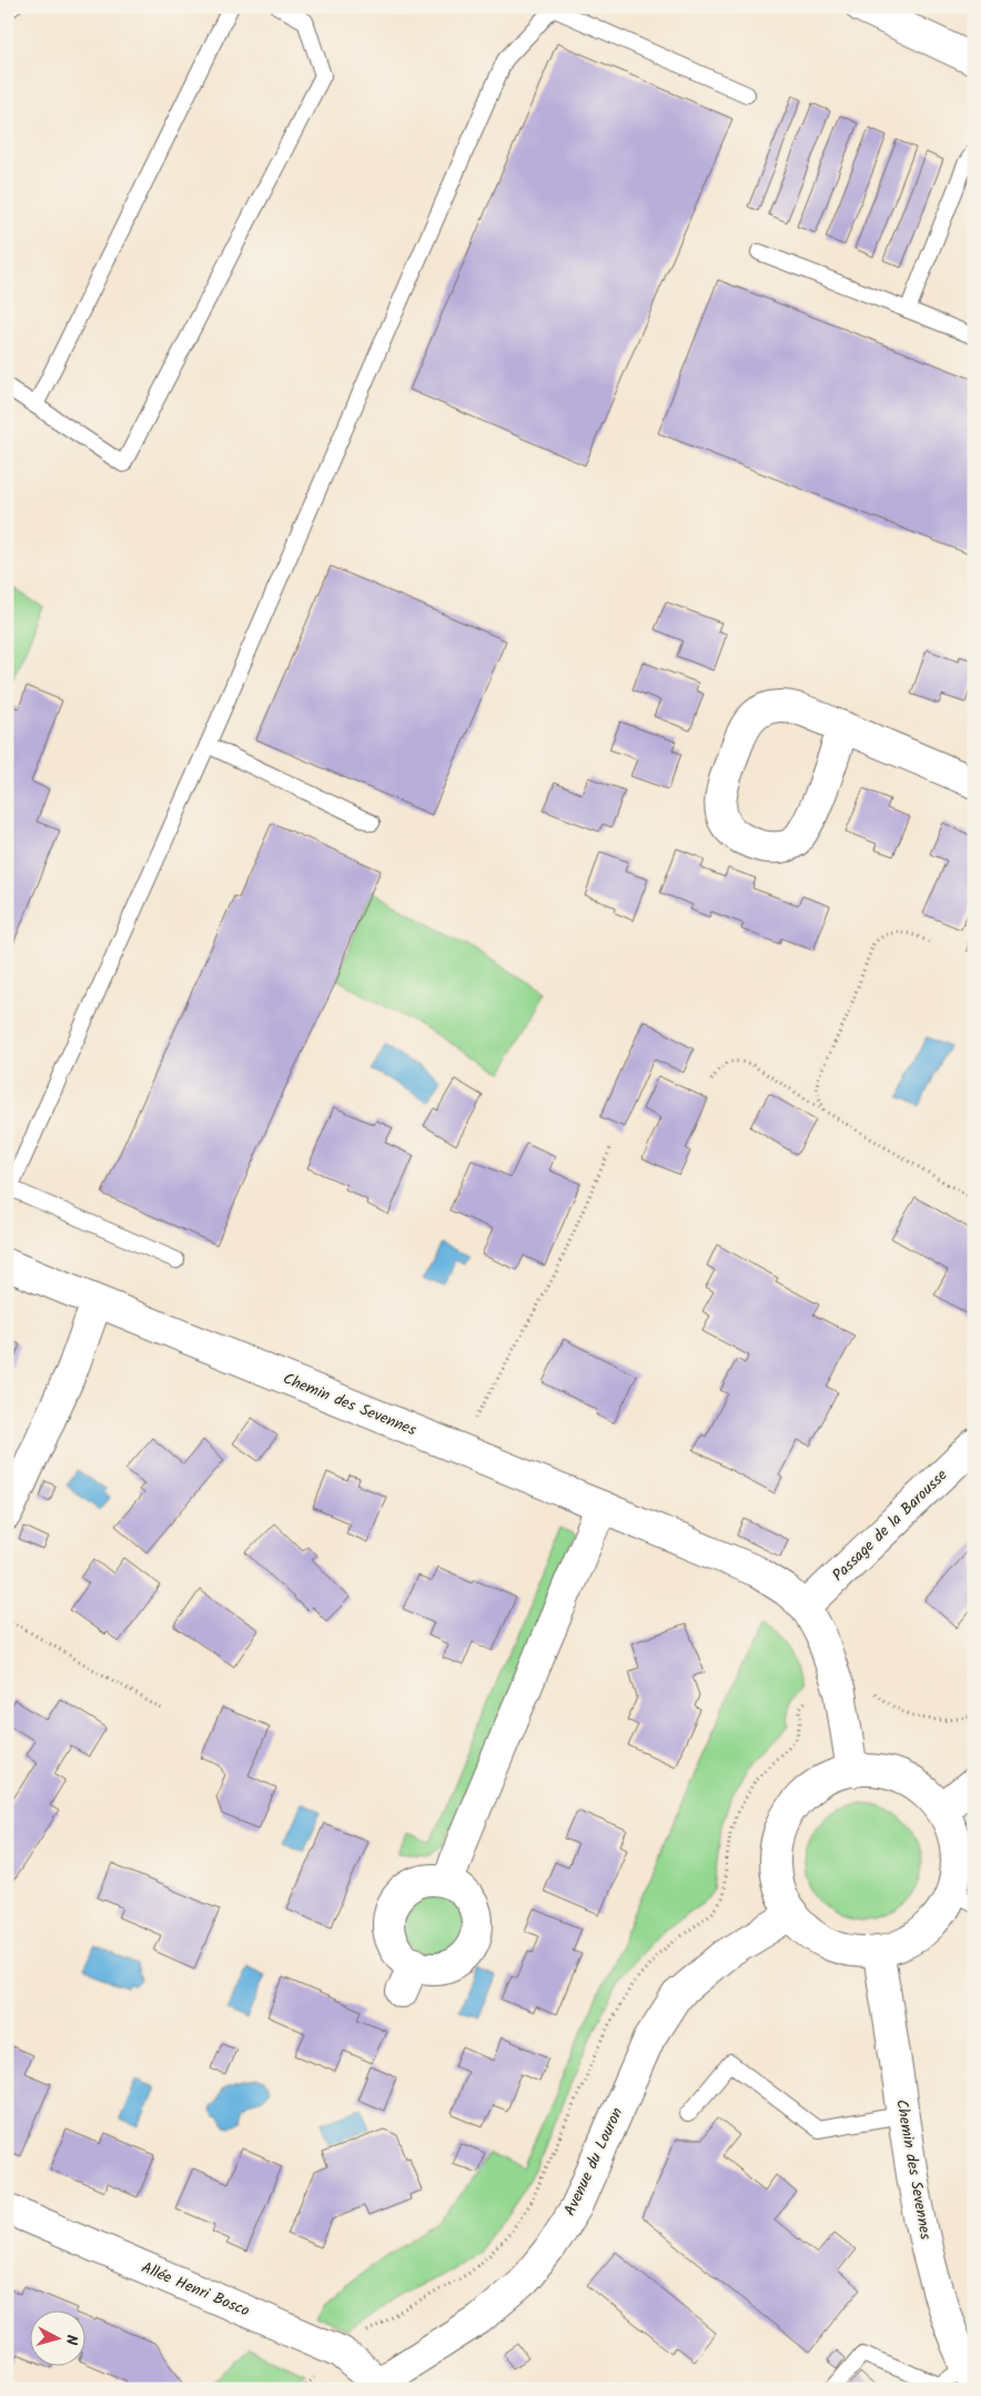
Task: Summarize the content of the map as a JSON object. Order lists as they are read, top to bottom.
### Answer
{
  "streets": {
    "street": [
      "Chemin des Sevennes",
      "Passage de la Barousse",
      "Avenue du Louron",
      "Allée Henri Bosco"
    ]
  },
  "crossings": [
    ["Chemin des Sevennes", "Passage de la Barousse"],
    ["Chemin des Sevennes", "Avenue du Louron"],
    ["Avenue du Louron", "Allée Henri Bosco"]
  ],
  "north": "right"
}
